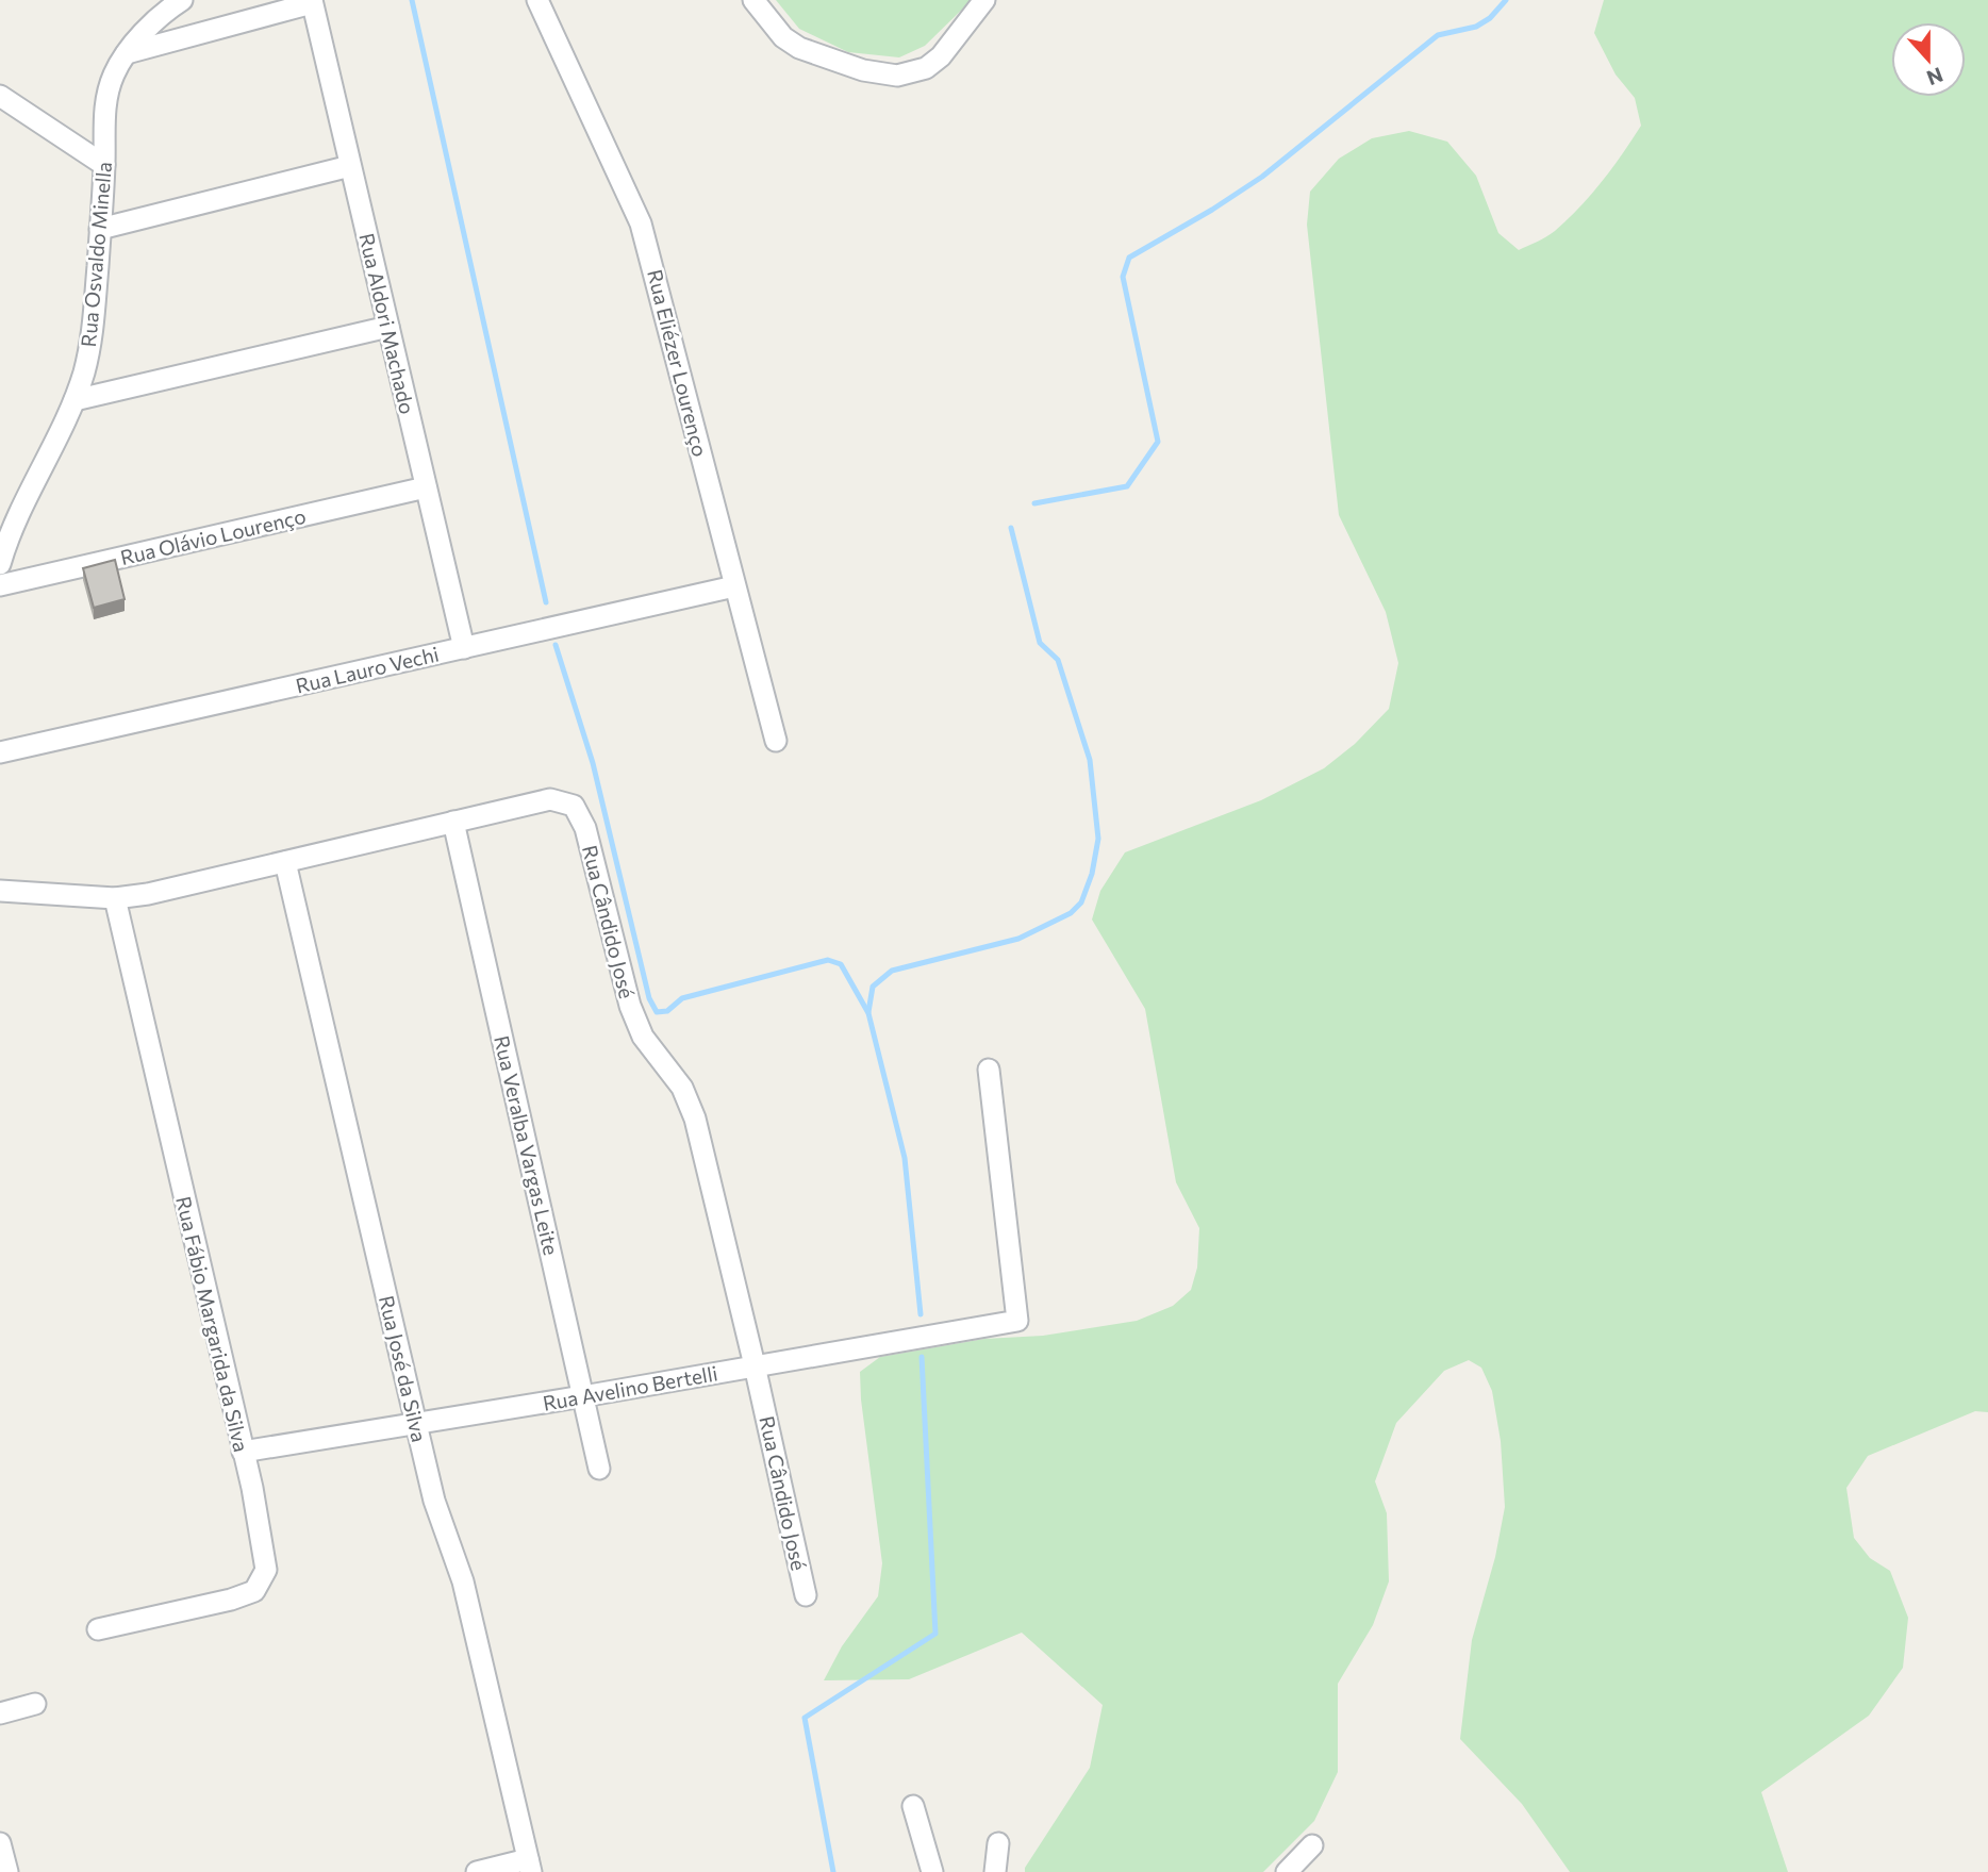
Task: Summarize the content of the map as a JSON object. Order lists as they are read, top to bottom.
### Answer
{
  "streets": {
    "street": [
      "Rua Osvaldo Minella",
      "Rua Aldori Machado",
      "Rua Eliézer Lourenço",
      "Rua Olávio Lourenço",
      "Rua Lauro Vechi",
      "Rua Cândido José",
      "Rua Veralba Vargas Leite",
      "Rua Fábio Margarida da Silva",
      "Rua José da Silva",
      "Rua Avelino Bertelli"
    ]
  },
  "crossings": [
    ["Rua Aldori Machado", "Rua Olávio Lourenço"],
    ["Rua Aldori Machado", "Rua Lauro Vechi"],
    ["Rua Eliézer Lourenço", "Rua Lauro Vechi"],
    ["Rua Cândido José", "Rua Veralba Vargas Leite"],
    ["Rua Cândido José", "Rua Fábio Margarida da Silva"],
    ["Rua Cândido José", "Rua José da Silva"],
    ["Rua Cândido José", "Rua Avelino Bertelli"],
    ["Rua Veralba Vargas Leite", "Rua Avelino Bertelli"],
    ["Rua Fábio Margarida da Silva", "Rua Avelino Bertelli"],
    ["Rua José da Silva", "Rua Avelino Bertelli"]
  ],
  "north": "bottom"
}
